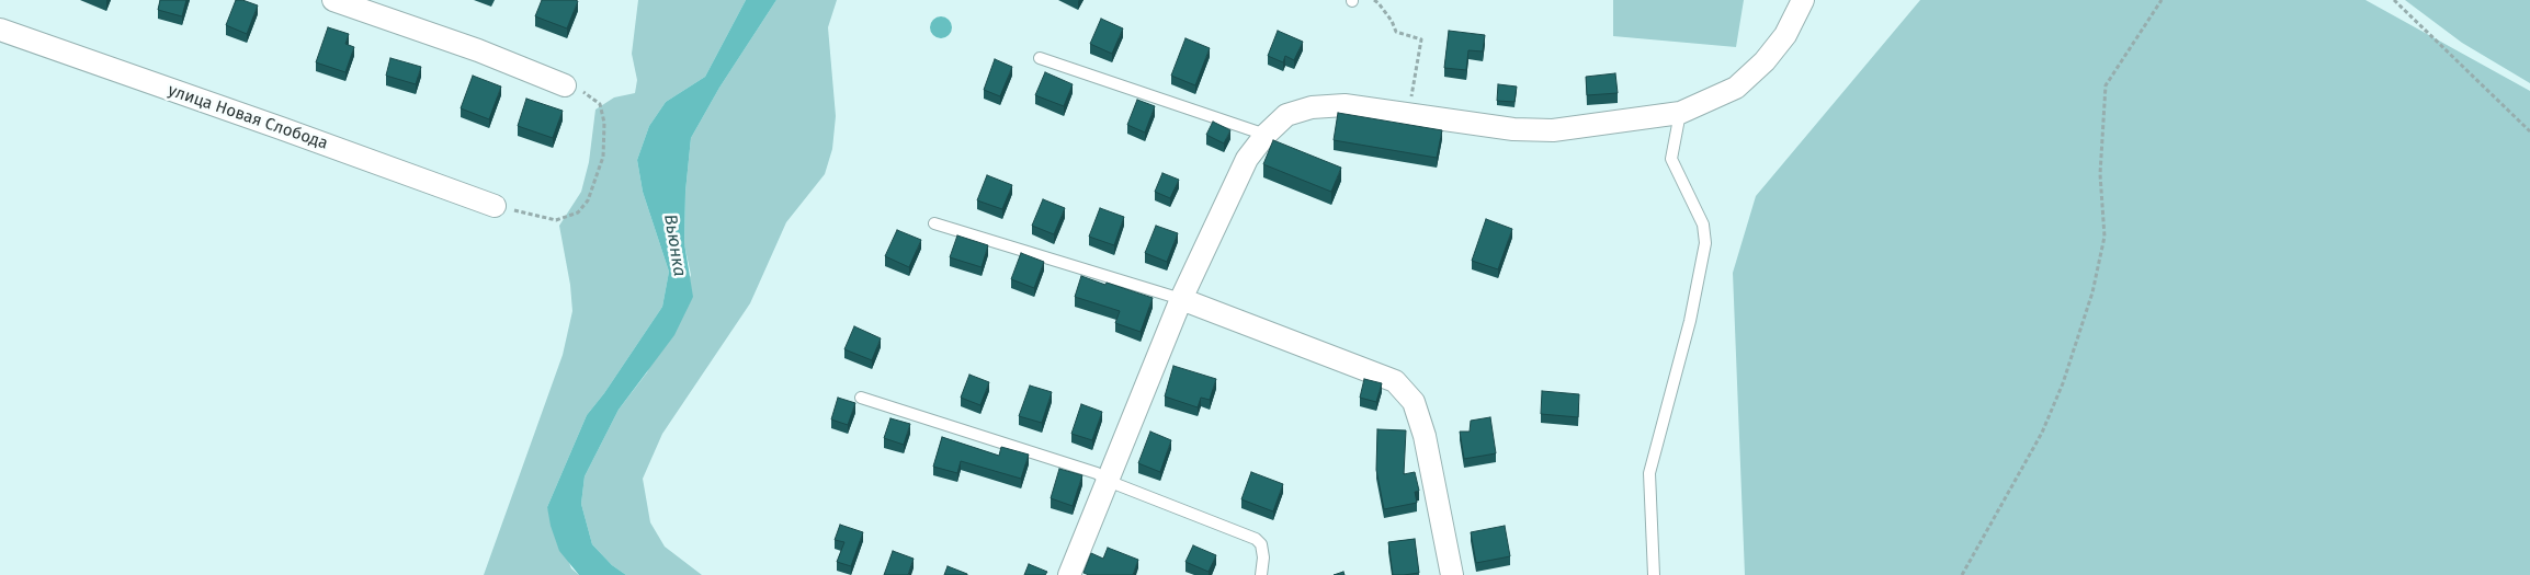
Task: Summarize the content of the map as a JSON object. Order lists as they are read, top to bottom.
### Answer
{
  "streets": {
    "street": ["улица Новая Слобода"]
  },
  "water": ["Вьюнка"]
}
